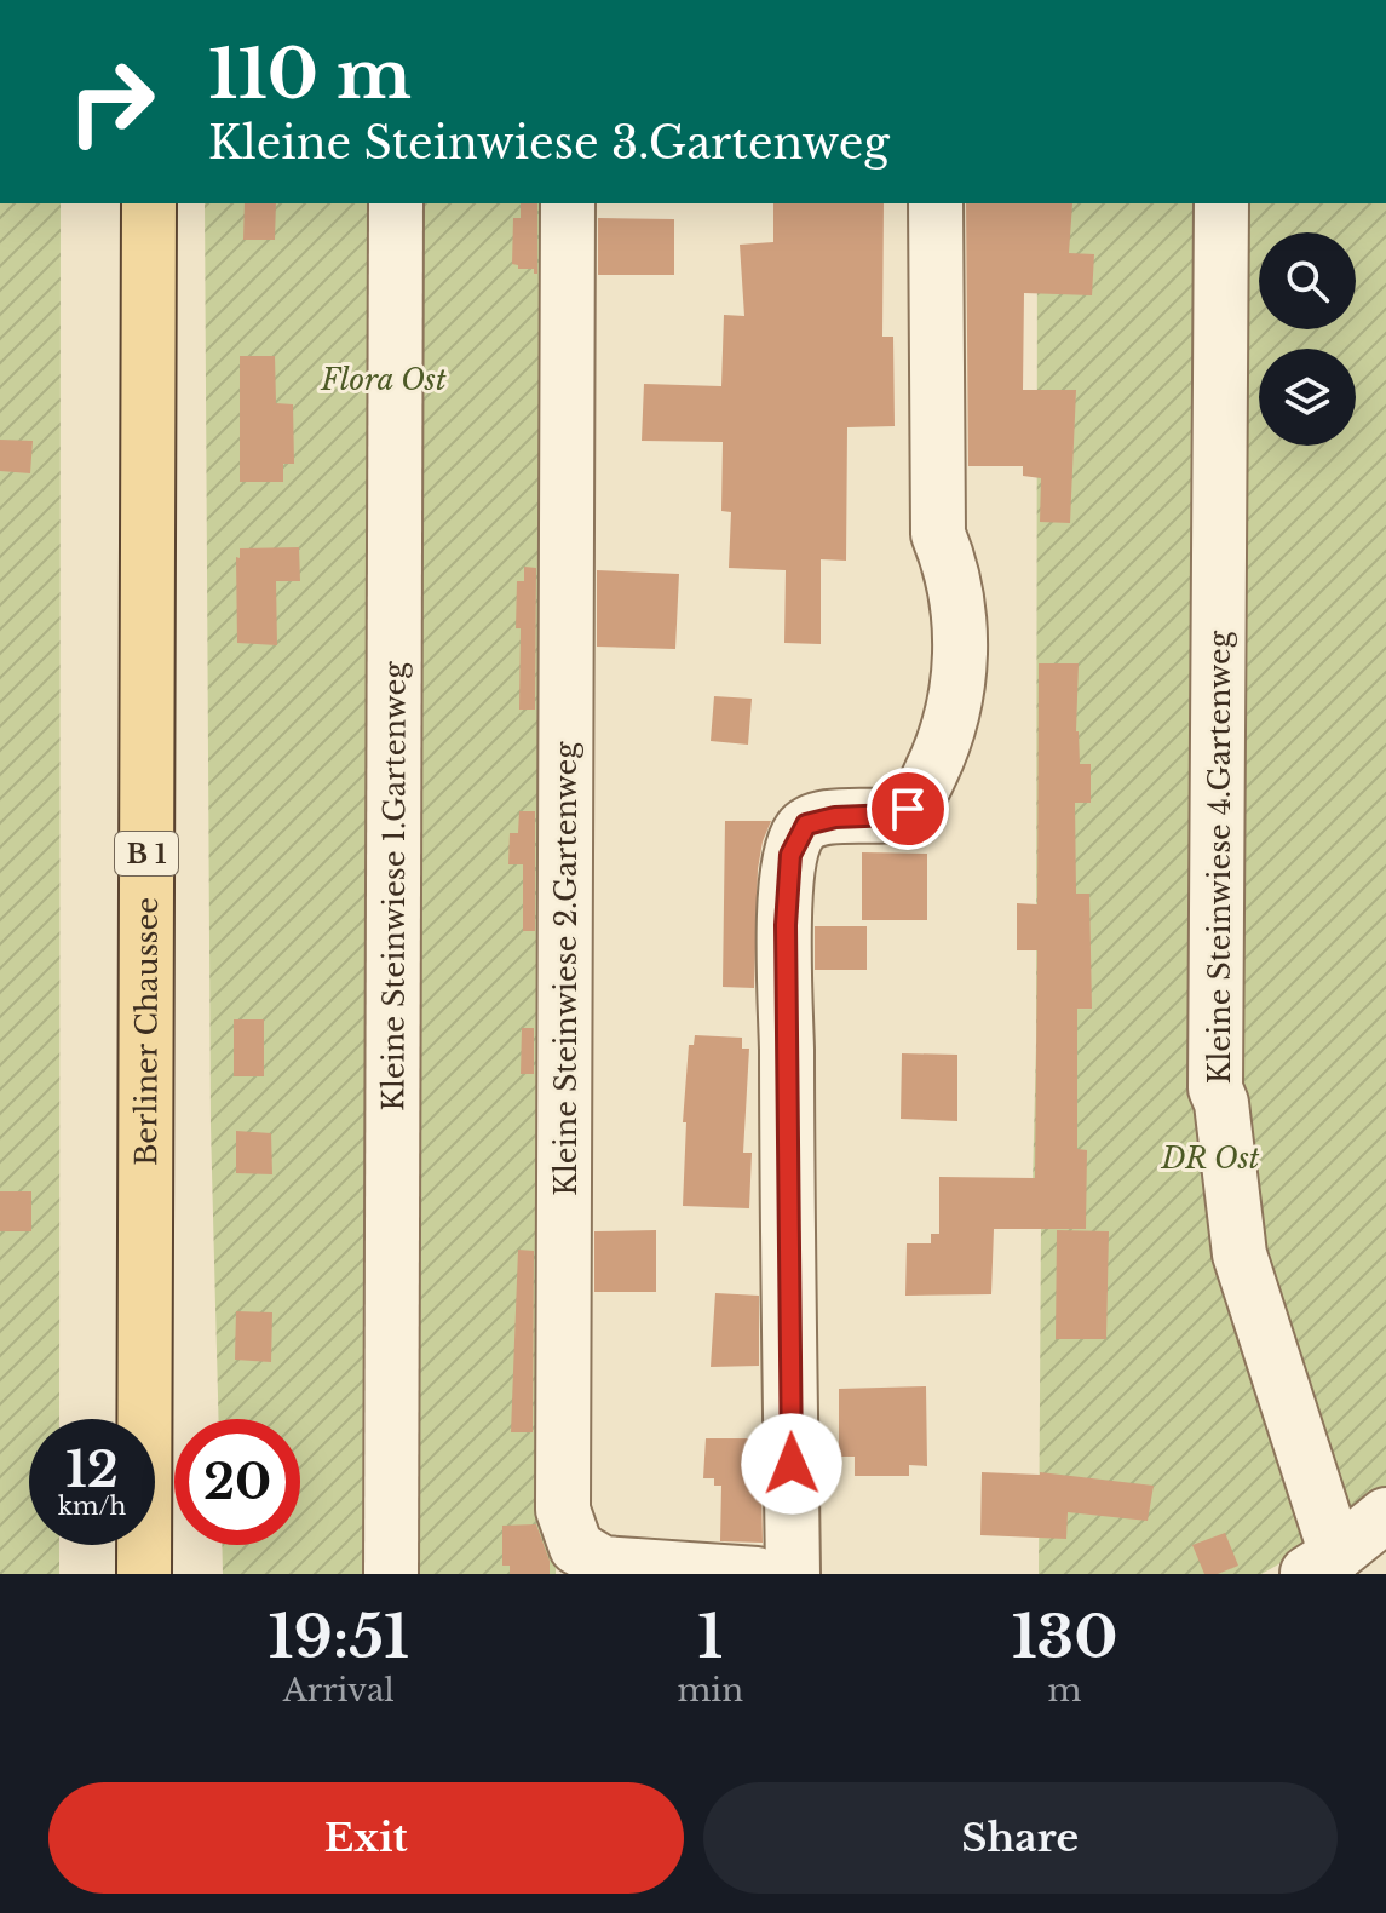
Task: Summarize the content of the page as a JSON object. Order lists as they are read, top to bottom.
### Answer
{
  "streets": {
    "main road": ["B 1", "Berliner Chaussee"],
    "lane": ["Kleine Steinwiese 4.Gartenweg", "Kleine Steinwiese 1.Gartenweg", "Kleine Steinwiese 2.Gartenweg"]
  },
  "parks": ["Flora Ost", "DR Ost"],
  "page": {
    "turn": ["110 m", "Kleine Steinwiese 3.Gartenweg"],
    "speed": "12 km/h",
    "limit": "20",
    "eta": [
      "19:51",
      "Arrival",
      "1",
      "min",
      "130",
      "m"
    ],
    "buttons": ["Exit", "Share"]
  }
}
